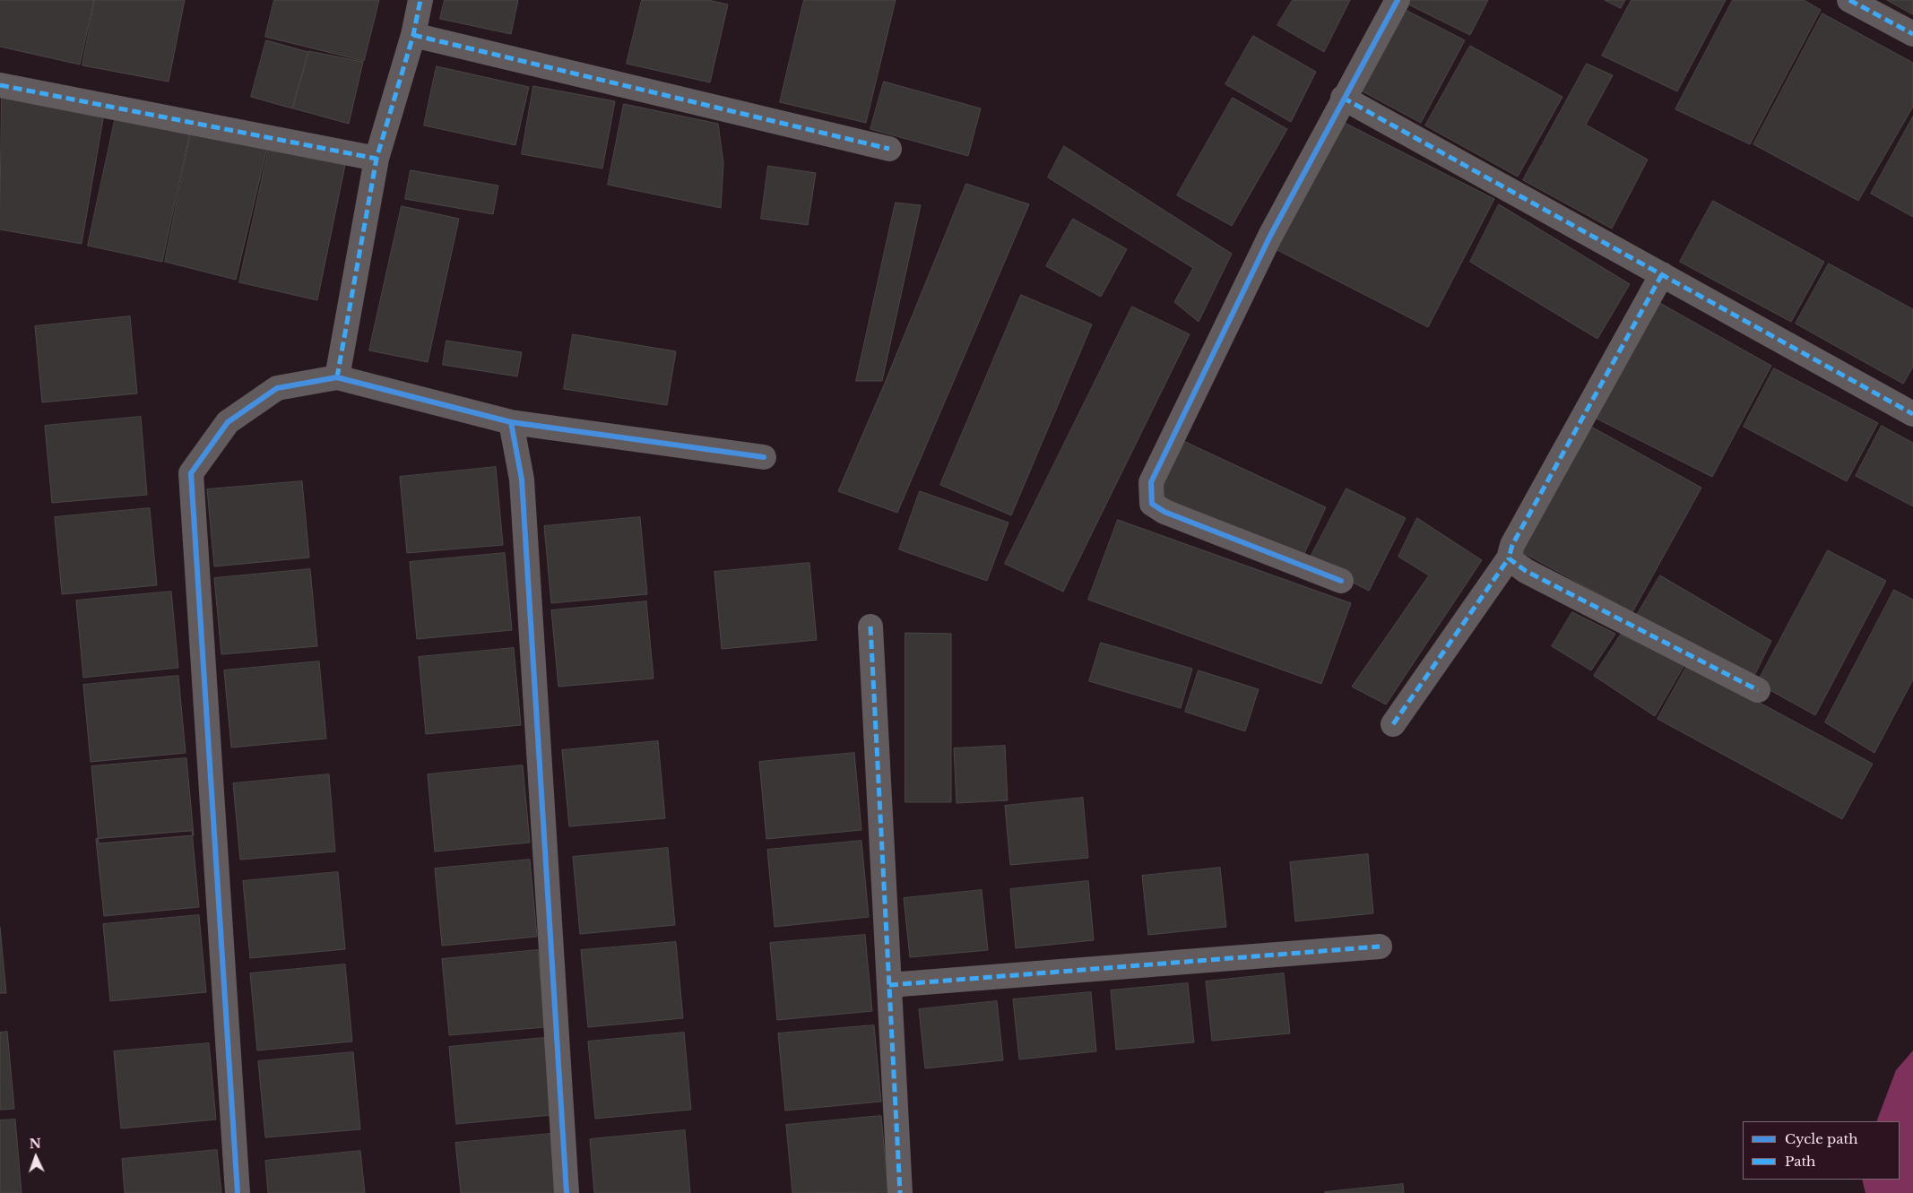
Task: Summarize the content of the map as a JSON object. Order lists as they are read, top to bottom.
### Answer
{
  "legend": ["Cycle path", "Path"],
  "north": "top"
}
